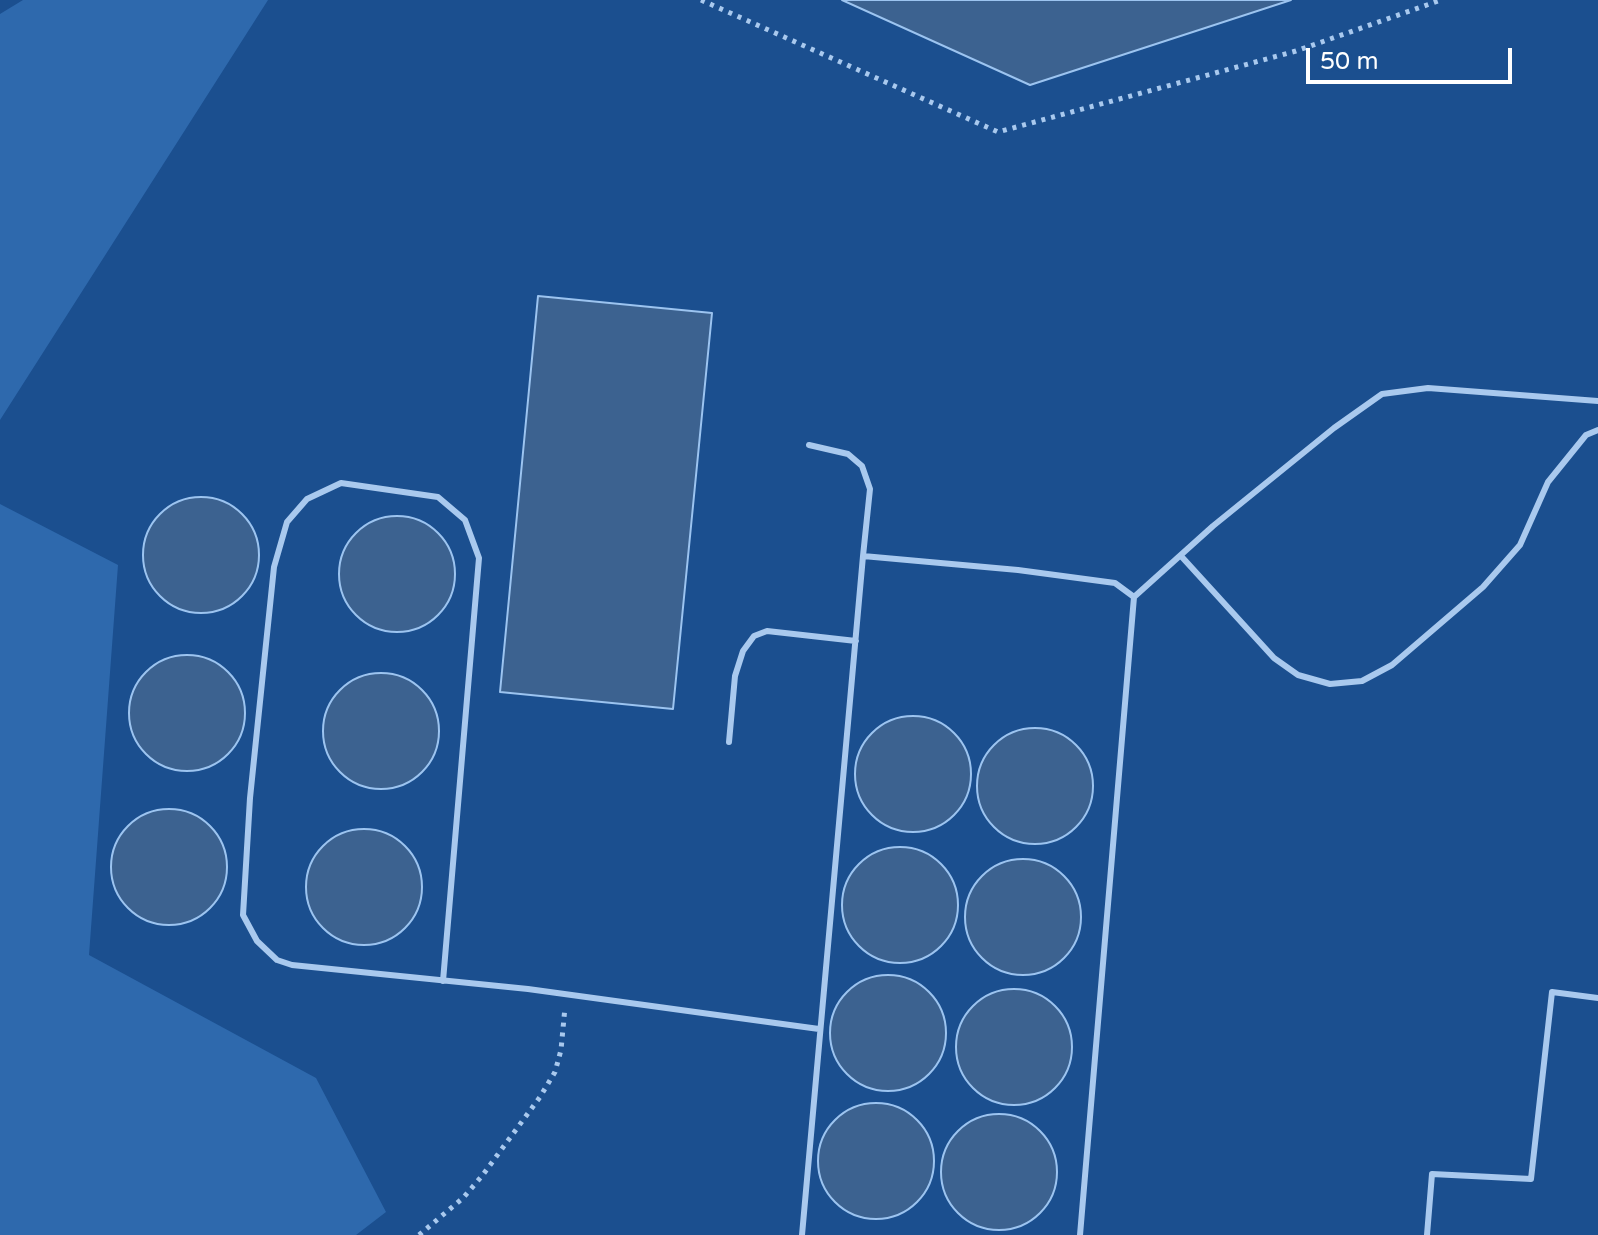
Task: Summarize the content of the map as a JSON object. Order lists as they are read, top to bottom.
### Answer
{
  "scale_bar": "50 m"
}
